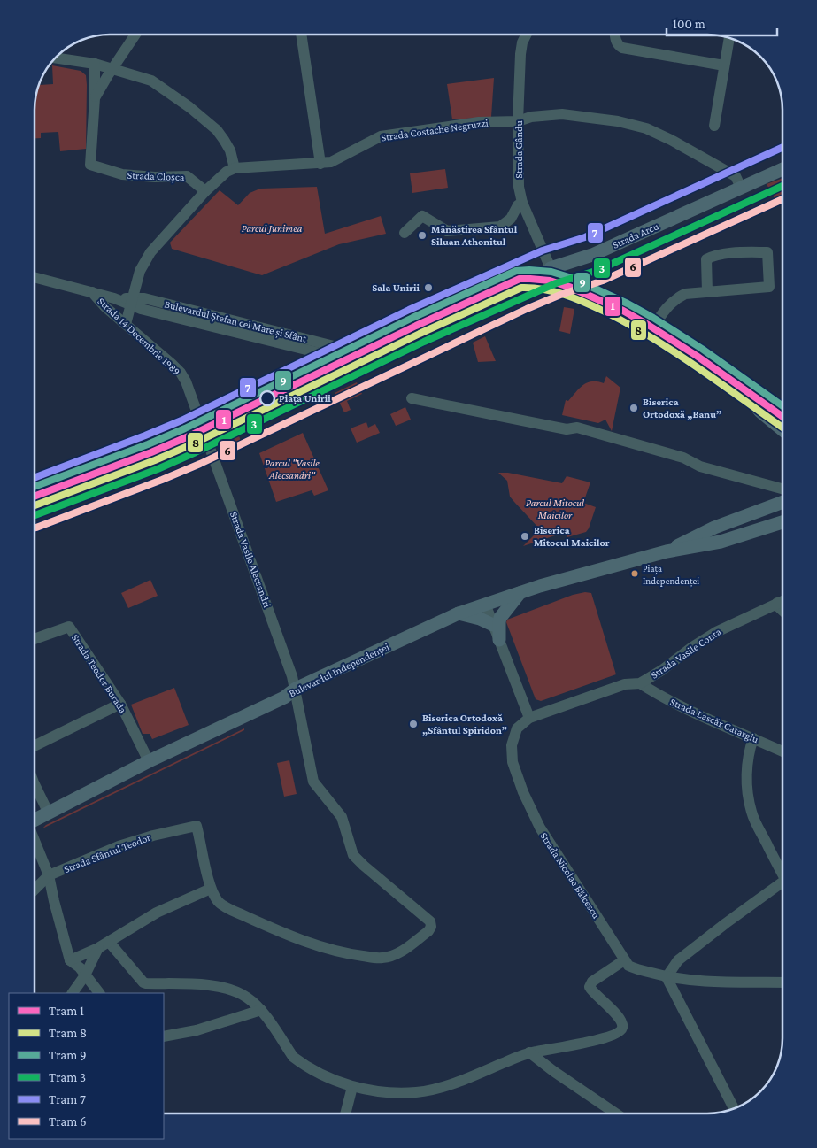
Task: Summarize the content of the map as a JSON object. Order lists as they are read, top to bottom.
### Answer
{
  "streets": {
    "main road": ["Strada Arcu", "Bulevardul Independenței"],
    "street": [
      "Strada Costache Negruzzi",
      "Strada Gându",
      "Strada Cloșca",
      "Bulevardul Ștefan cel Mare și Sfânt",
      "Strada 14 Decembrie 1989",
      "Strada Vasile Alecsandri",
      "Strada Vasile Conta",
      "Strada Teodor Burada",
      "Strada Lascăr Catargiu",
      "Strada Sfântul Teodor",
      "Strada Nicolae Bălcescu"
    ]
  },
  "crossings": [
    ["Strada Costache Negruzzi", "Strada Gându"],
    ["Strada Costache Negruzzi", "Strada Arcu"],
    ["Strada Gându", "Strada Arcu"],
    ["Strada Arcu", "Bulevardul Ștefan cel Mare și Sfânt"],
    ["Strada Arcu", "Strada 14 Decembrie 1989"],
    ["Strada Arcu", "Strada Vasile Alecsandri"],
    ["Bulevardul Ștefan cel Mare și Sfânt", "Strada 14 Decembrie 1989"],
    ["Strada 14 Decembrie 1989", "Strada Vasile Alecsandri"],
    ["Strada Vasile Alecsandri", "Bulevardul Independenței"],
    ["Strada Vasile Alecsandri", "Strada Sfântul Teodor"],
    ["Strada Vasile Conta", "Strada Lascăr Catargiu"],
    ["Strada Vasile Conta", "Strada Nicolae Bălcescu"],
    ["Bulevardul Independenței", "Strada Teodor Burada"]
  ],
  "parks": ["Parcul Junimea", "Parcul \"Vasile Alecsandri\"", "Parcul Mitocul Maicilor"],
  "places": [
    "Mănăstirea Sfântul Siluan Athonitul",
    "Sala Unirii",
    "Piața Unirii",
    "Biserica Ortodoxă „Banu”",
    "Biserica Mitocul Maicilor",
    "Piața Independenței",
    "Biserica Ortodoxă „Sfântul Spiridon”"
  ],
  "lines": [
    "tram line 7",
    "tram line 3",
    "tram line 6",
    "tram line 9",
    "tram line 1",
    "tram line 8"
  ],
  "legend": [
    "Tram 1",
    "Tram 8",
    "Tram 9",
    "Tram 3",
    "Tram 7",
    "Tram 6"
  ],
  "scale_bar": "100 m"
}
